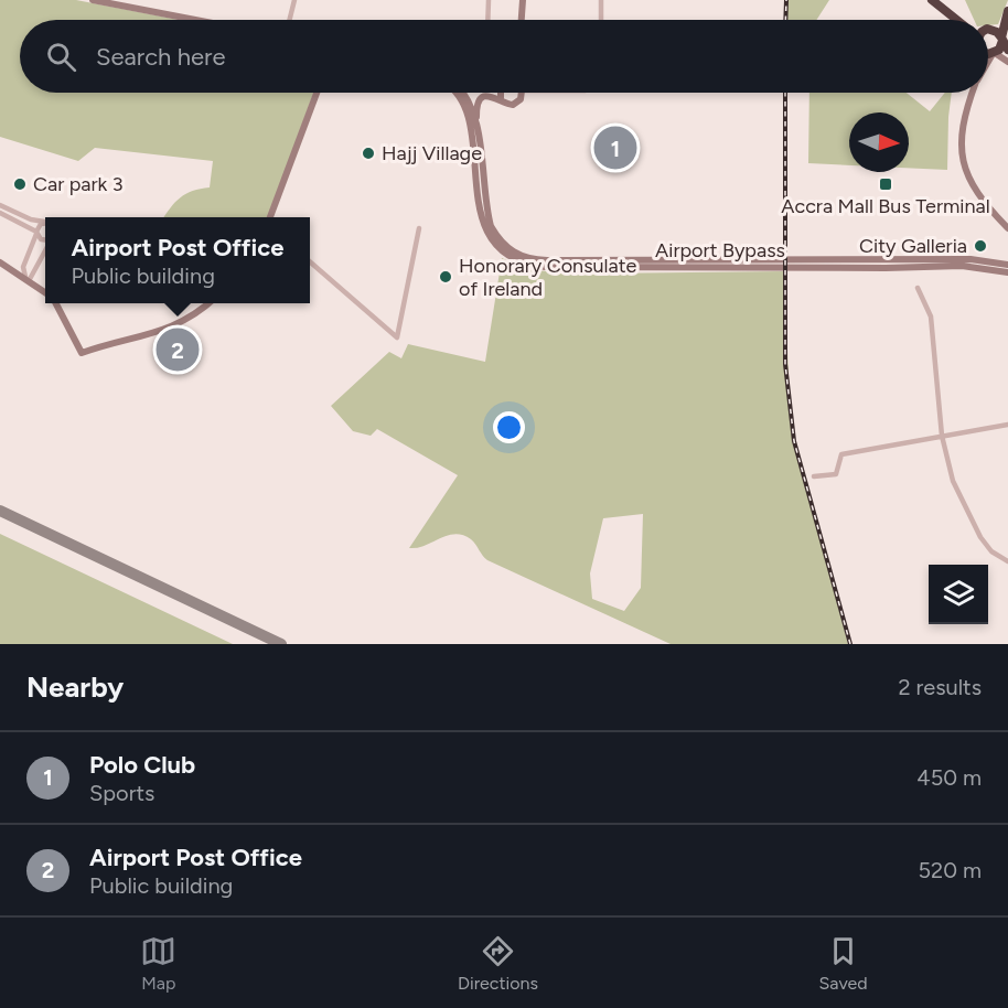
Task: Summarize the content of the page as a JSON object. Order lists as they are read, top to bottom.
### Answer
{
  "streets": {
    "main road": ["Airport Bypass"]
  },
  "places": {
    "other": [
      "Hajj Village",
      "Car park 3",
      "City Galleria",
      "Honorary Consulate of Ireland"
    ],
    "transit": ["Accra Mall Bus Terminal"]
  },
  "north": "right",
  "page": {
    "search": "Search here",
    "pins": ["1", "2"],
    "popup": ["Airport Post Office", "Public building"],
    "heading": ["Nearby", "2 results"],
    "list": [
      {
        "mark": "1",
        "name": "Polo Club",
        "note": "Sports",
        "value": "450 m"
      },
      {
        "mark": "2",
        "name": "Airport Post Office",
        "note": "Public building",
        "value": "520 m"
      }
    ],
    "nav": ["Map", "Directions", "Saved"]
  }
}
